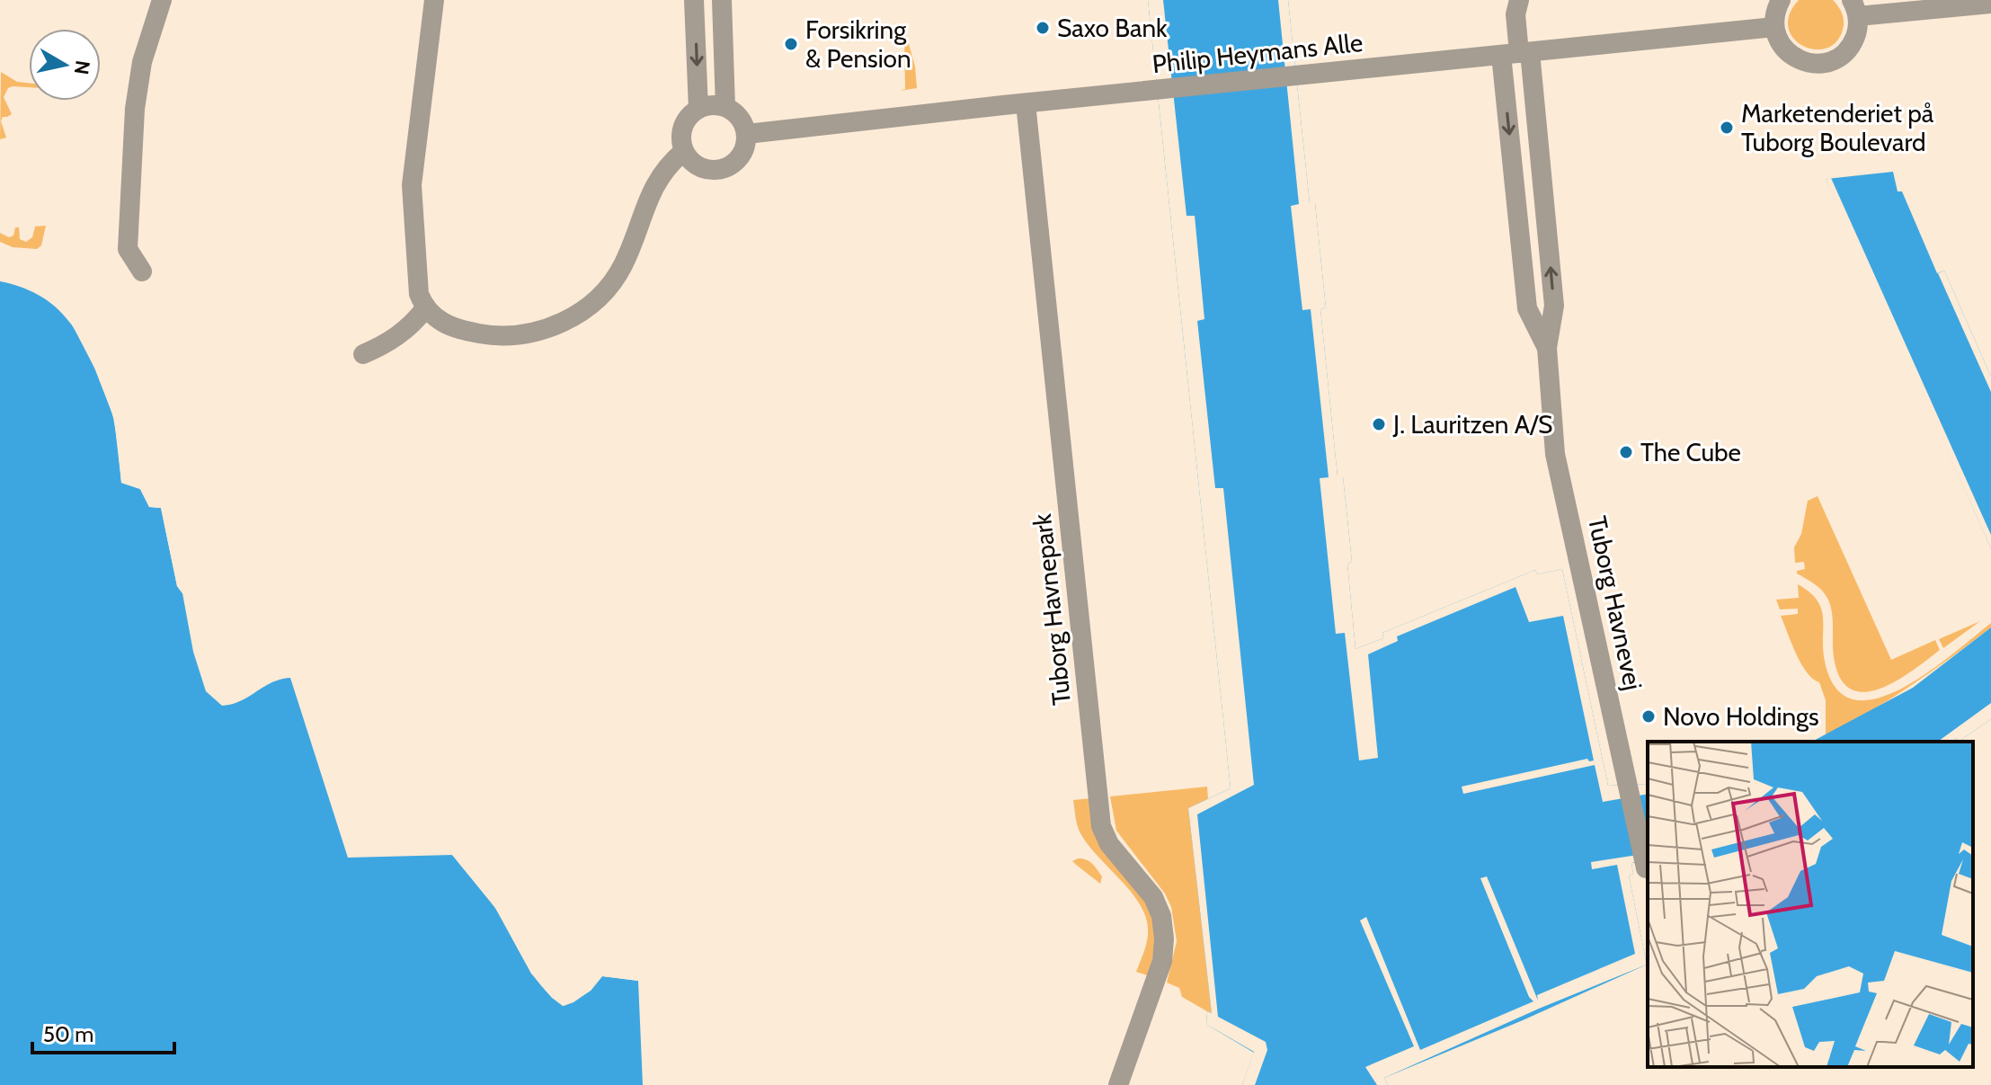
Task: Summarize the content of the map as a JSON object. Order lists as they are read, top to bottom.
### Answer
{
  "streets": {
    "street": ["Philip Heymans Alle", "Tuborg Havnevej", "Tuborg Havnepark"]
  },
  "crossings": [
    ["Philip Heymans Alle", "Tuborg Havnevej"],
    ["Philip Heymans Alle", "Tuborg Havnepark"]
  ],
  "places": [
    "Saxo Bank",
    "Forsikring & Pension",
    "Marketenderiet på Tuborg Boulevard",
    "J. Lauritzen A/S",
    "The Cube",
    "Novo Holdings"
  ],
  "scale_bar": "50 m",
  "north": "right"
}
